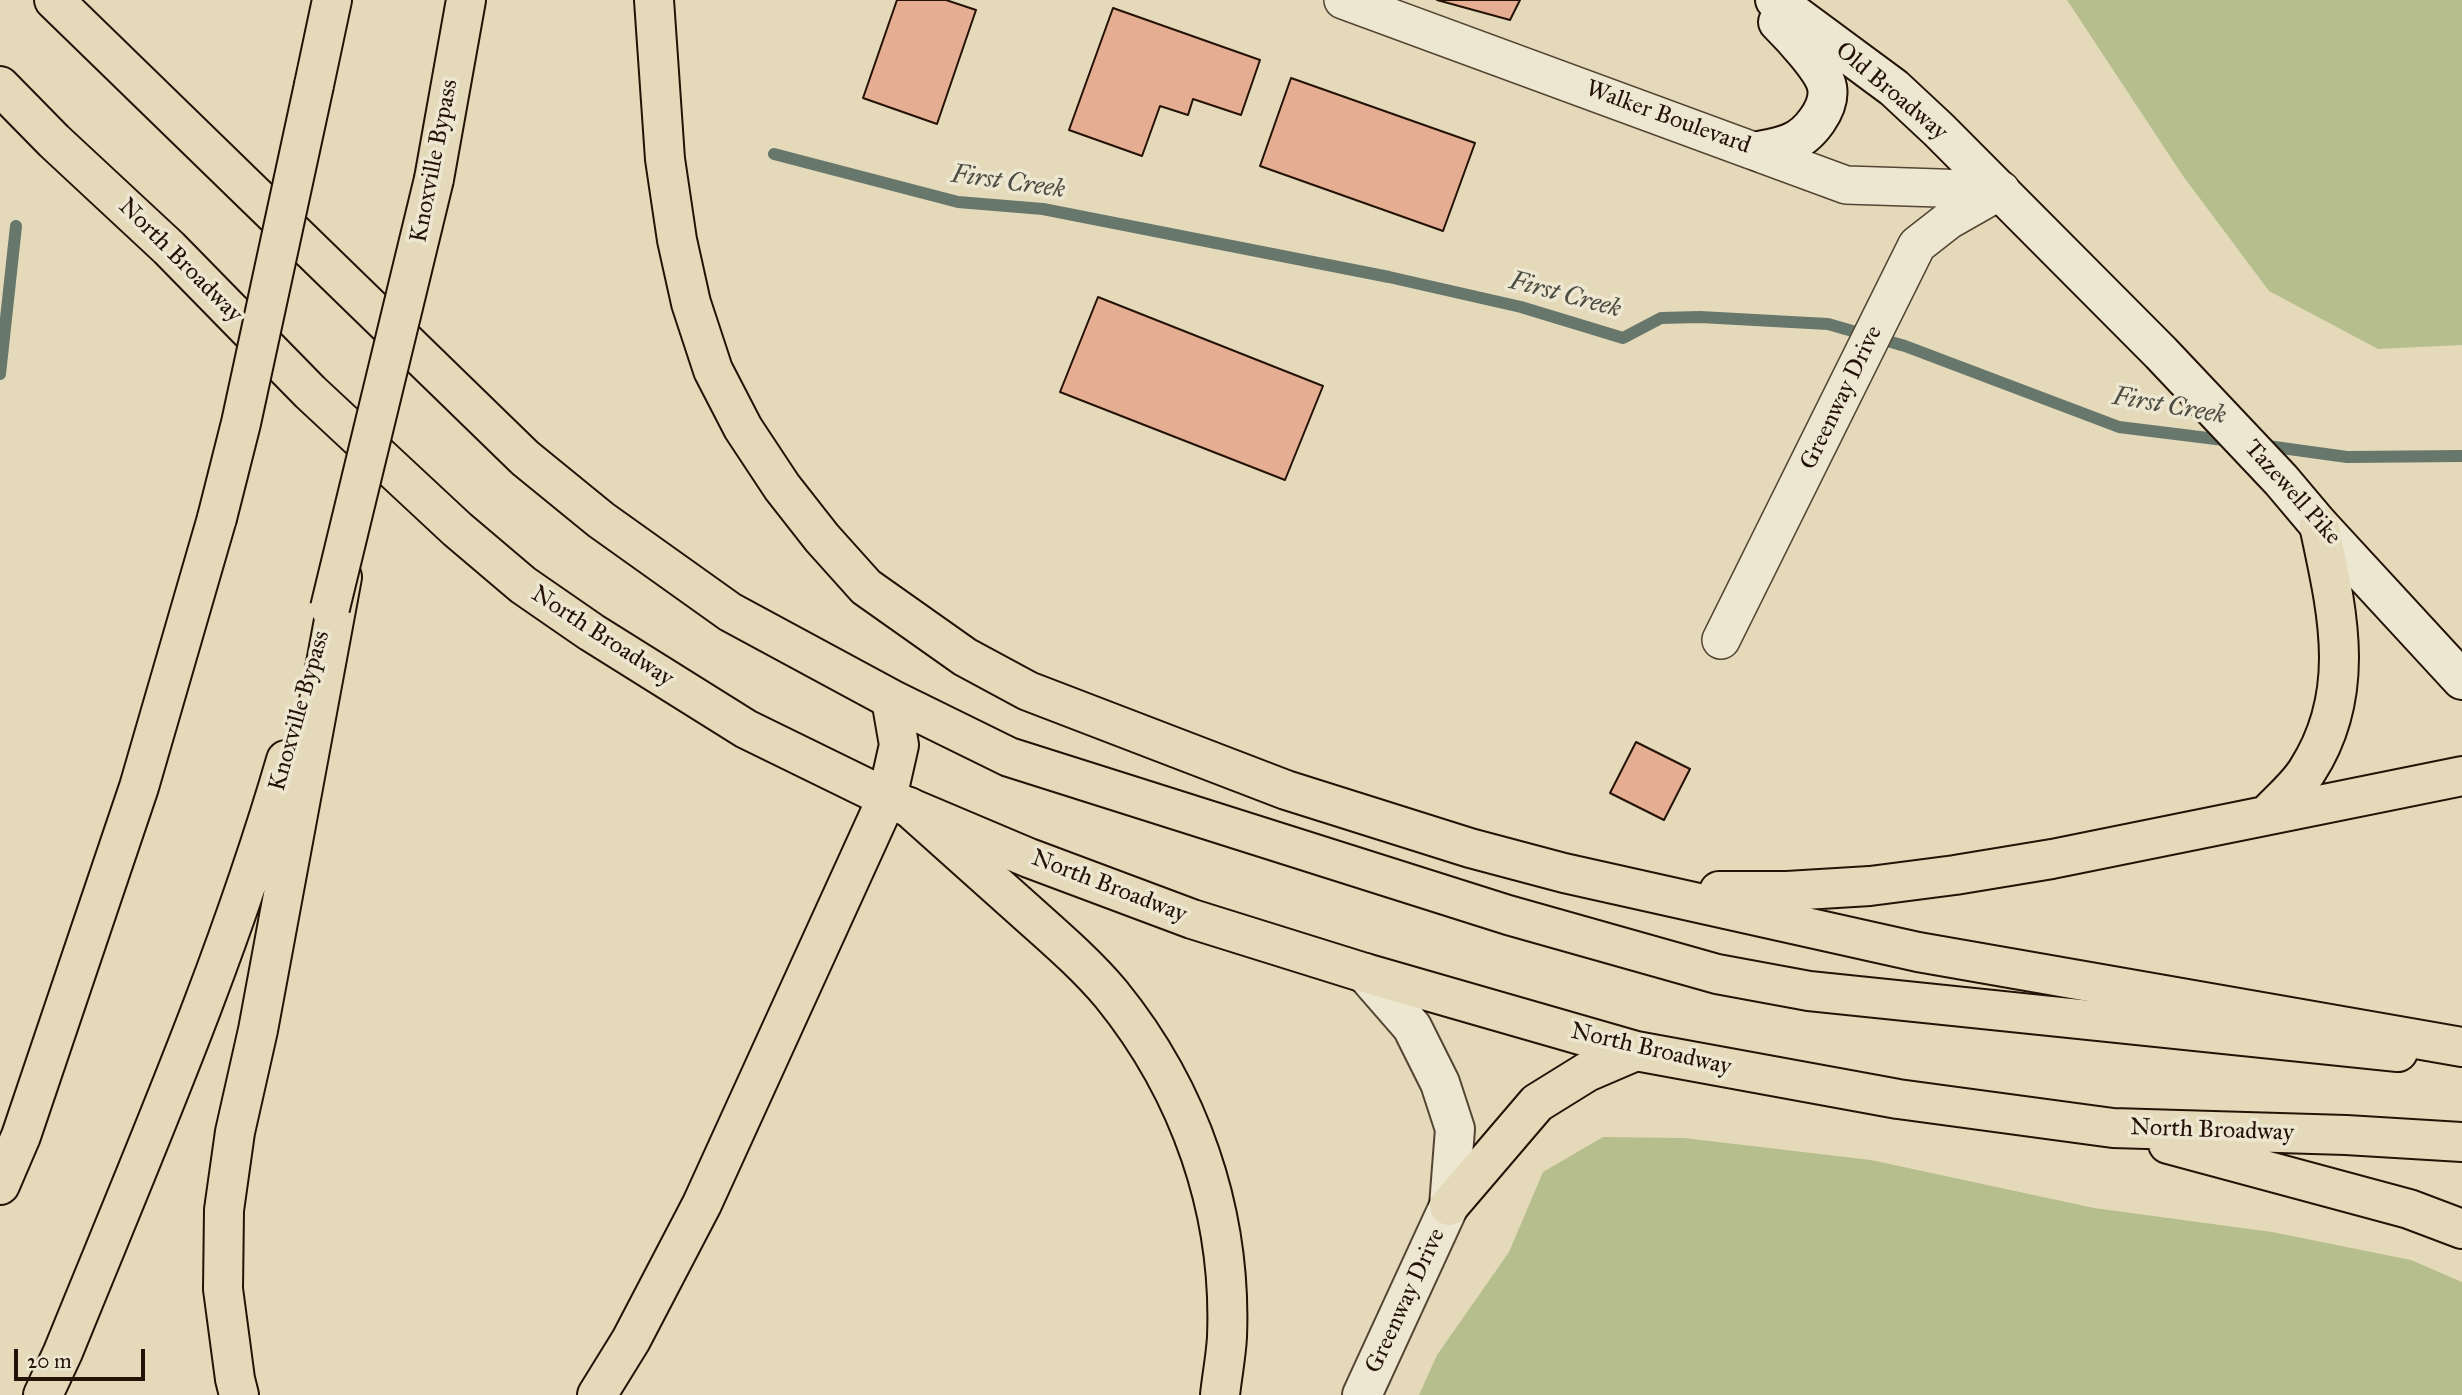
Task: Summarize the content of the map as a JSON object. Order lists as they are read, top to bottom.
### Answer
{
  "streets": {
    "main road": [
      "Old Broadway",
      "Knoxville Bypass",
      "North Broadway",
      "Greenway Drive",
      "Tazewell Pike"
    ],
    "street": ["Walker Boulevard"]
  },
  "crossings": [
    ["Old Broadway", "Walker Boulevard"],
    ["Old Broadway", "Greenway Drive"],
    ["Old Broadway", "Tazewell Pike"],
    ["Walker Boulevard", "Greenway Drive"],
    ["Walker Boulevard", "Tazewell Pike"],
    ["Greenway Drive", "Tazewell Pike"]
  ],
  "water": ["First Creek"],
  "scale_bar": "20 m"
}
